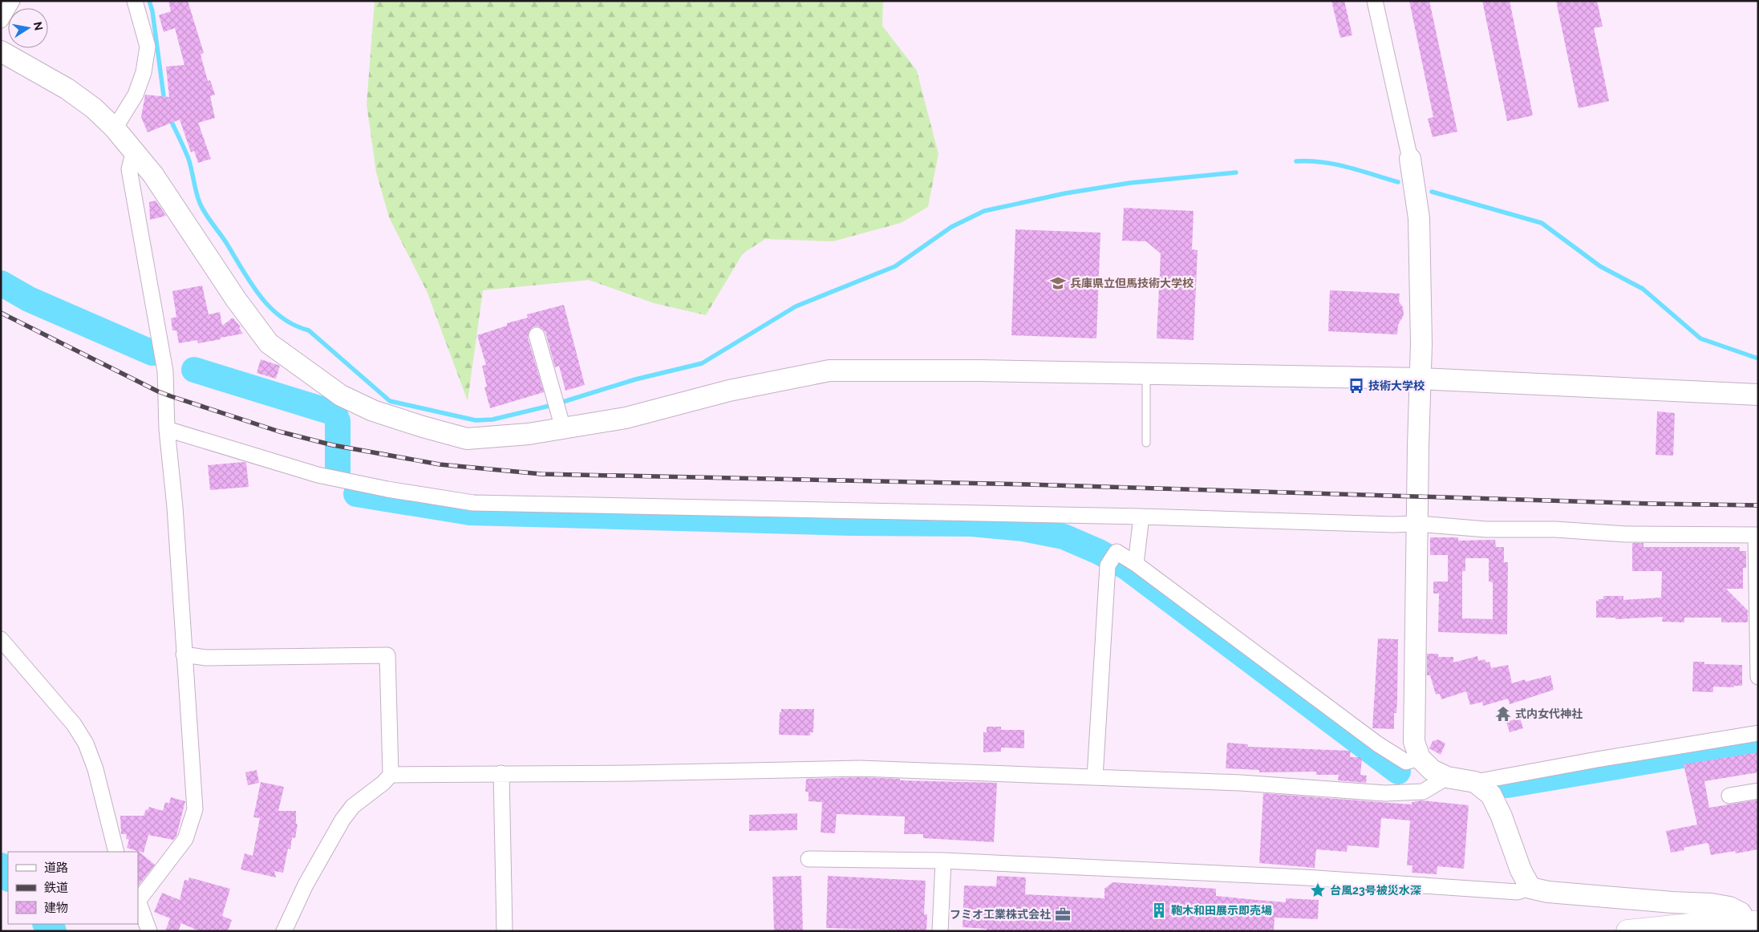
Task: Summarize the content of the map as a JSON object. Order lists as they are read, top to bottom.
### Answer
{
  "places": {
    "school or university": ["兵庫県立但馬技術大学校"],
    "bus stop": ["技術大学校"],
    "temple": ["式内女代神社"],
    "place": ["台風23号被災水深"],
    "building": ["鞄木和田展示即売場"],
    "office": ["フミオ工業株式会社"]
  },
  "legend": ["道路", "鉄道", "建物"],
  "north": "right"
}
